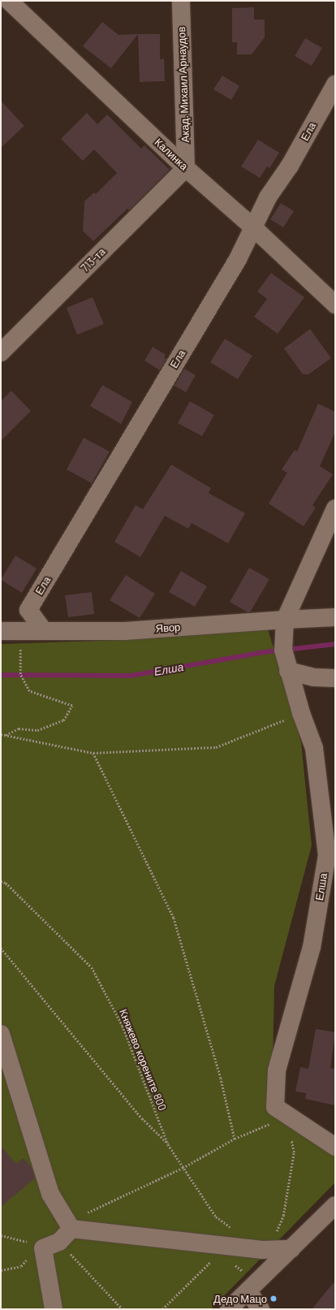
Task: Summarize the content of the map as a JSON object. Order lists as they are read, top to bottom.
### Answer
{
  "streets": {
    "street": [
      "Акад. Михаил Арнаудов",
      "Ела",
      "Калинка",
      "713-та",
      "Явор",
      "Елша"
    ],
    "path": ["Княжево корените 800"]
  },
  "crossings": [
    ["Акад. Михаил Арнаудов", "Калинка"],
    ["Акад. Михаил Арнаудов", "713-та"],
    ["Ела", "Калинка"],
    ["Ела", "Явор"],
    ["Калинка", "713-та"],
    ["Явор", "Елша"]
  ],
  "water": ["Елша"],
  "places": ["Дедо Мацо"]
}
